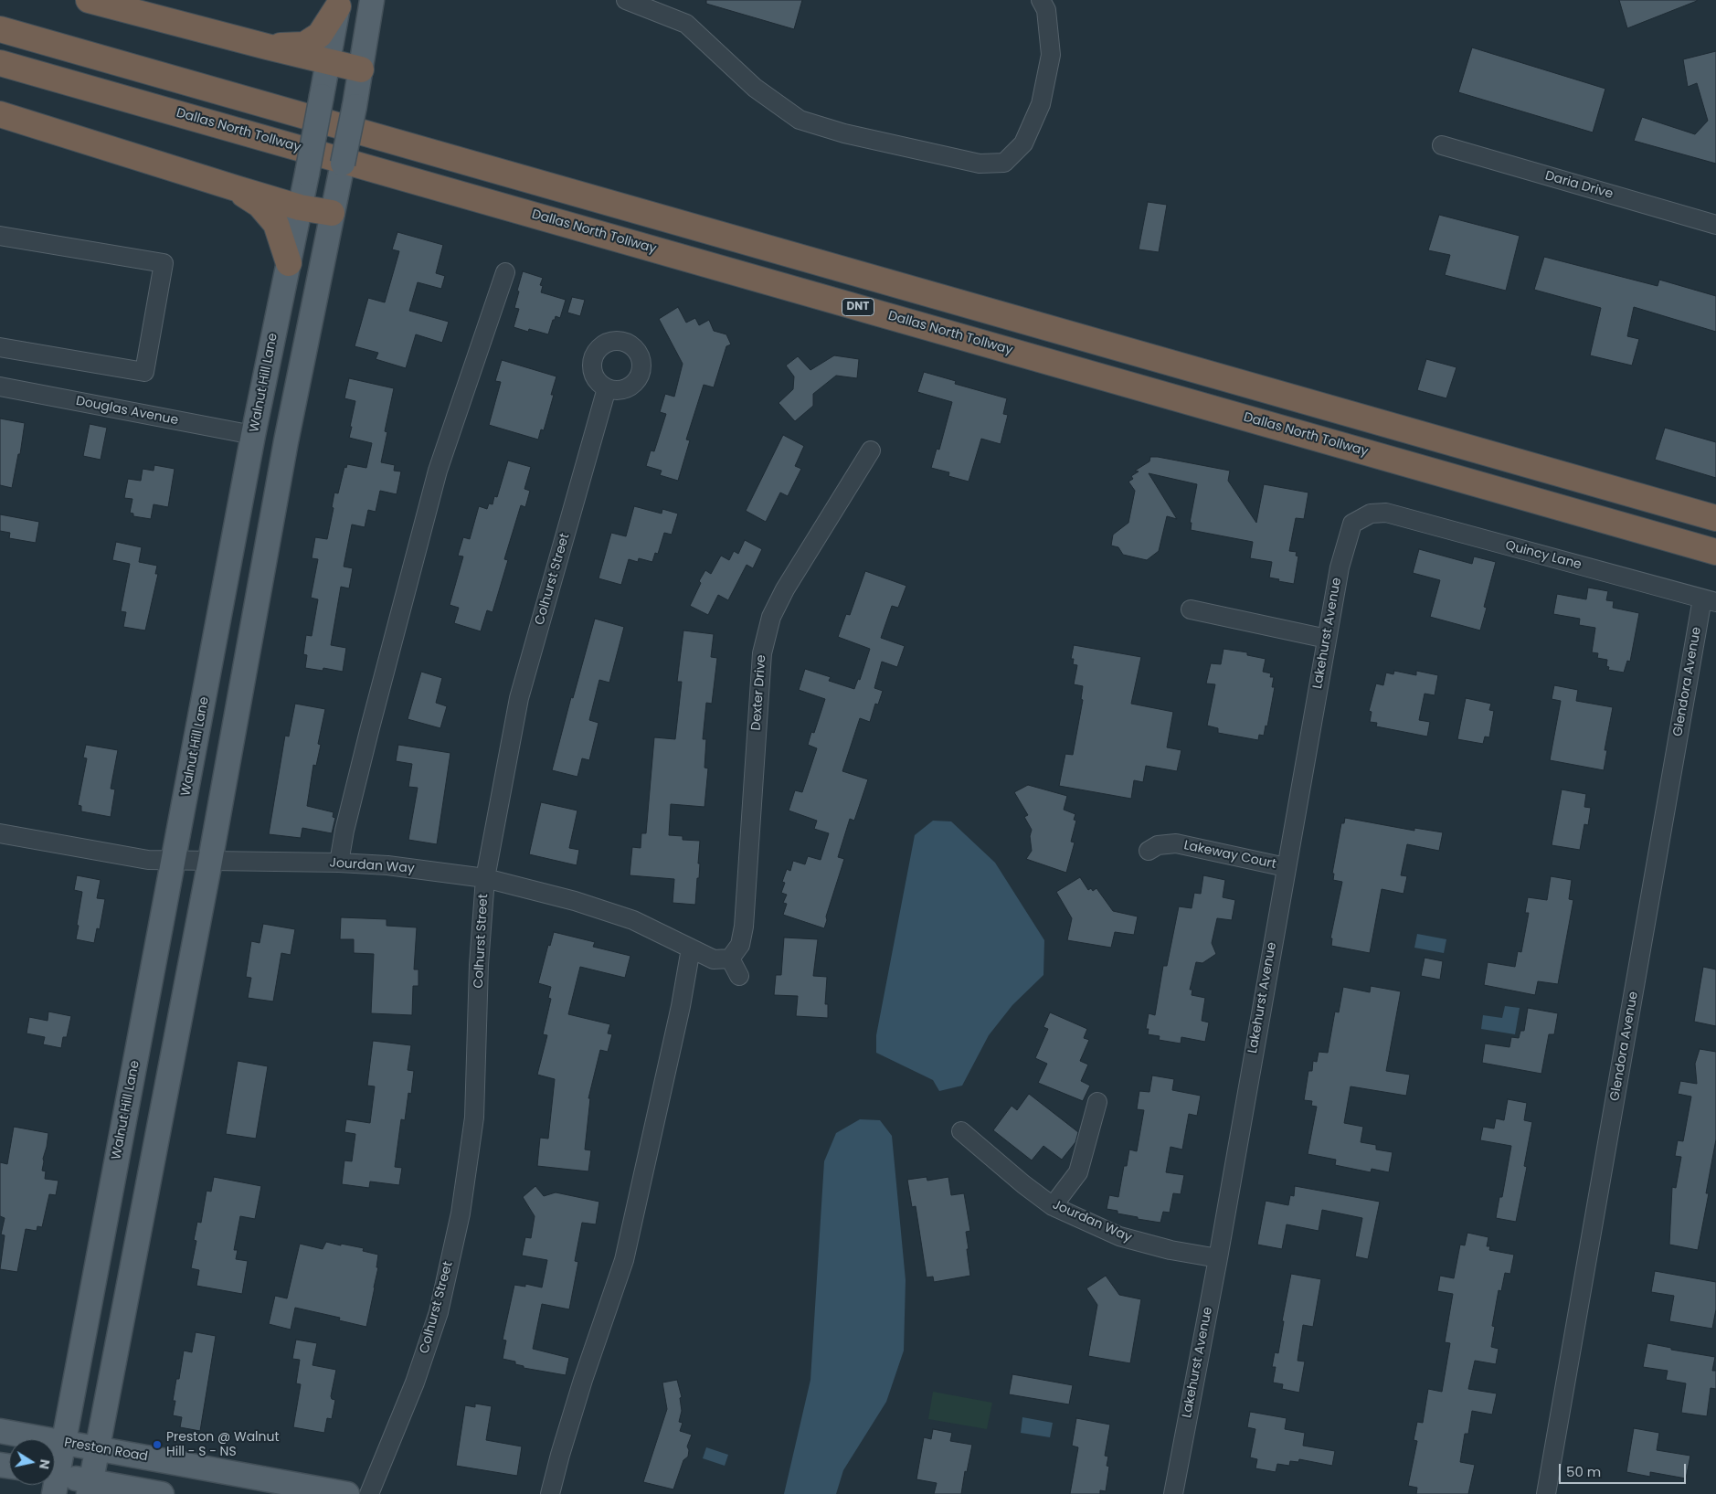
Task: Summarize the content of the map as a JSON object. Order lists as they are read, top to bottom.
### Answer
{
  "streets": {
    "highway": ["Dallas North Tollway", "DNT"],
    "main road": ["Walnut Hill Lane", "Preston Road"],
    "street": [
      "Daria Drive",
      "Douglas Avenue",
      "Quincy Lane",
      "Colhurst Street",
      "Lakehurst Avenue",
      "Glendora Avenue",
      "Dexter Drive",
      "Lakeway Court",
      "Jourdan Way"
    ]
  },
  "crossings": [
    ["Walnut Hill Lane", "Douglas Avenue"],
    ["Walnut Hill Lane", "Jourdan Way"],
    ["Walnut Hill Lane", "Preston Road"],
    ["Quincy Lane", "Lakehurst Avenue"],
    ["Quincy Lane", "Glendora Avenue"],
    ["Colhurst Street", "Jourdan Way"],
    ["Lakehurst Avenue", "Lakeway Court"],
    ["Lakehurst Avenue", "Jourdan Way"],
    ["Dexter Drive", "Jourdan Way"]
  ],
  "places": ["Preston @ Walnut Hill - S - NS"],
  "scale_bar": "50 m",
  "north": "right"
}
